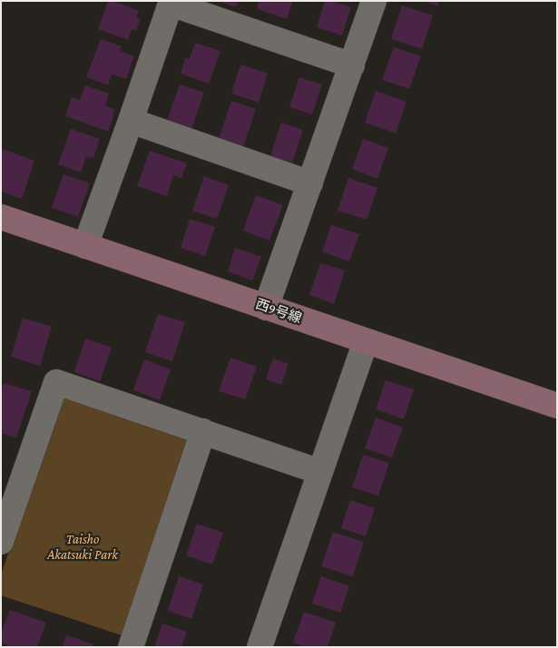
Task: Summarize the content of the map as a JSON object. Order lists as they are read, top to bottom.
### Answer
{
  "streets": {
    "street": ["西9号線"]
  },
  "parks": ["Taisho Akatsuki Park"]
}
